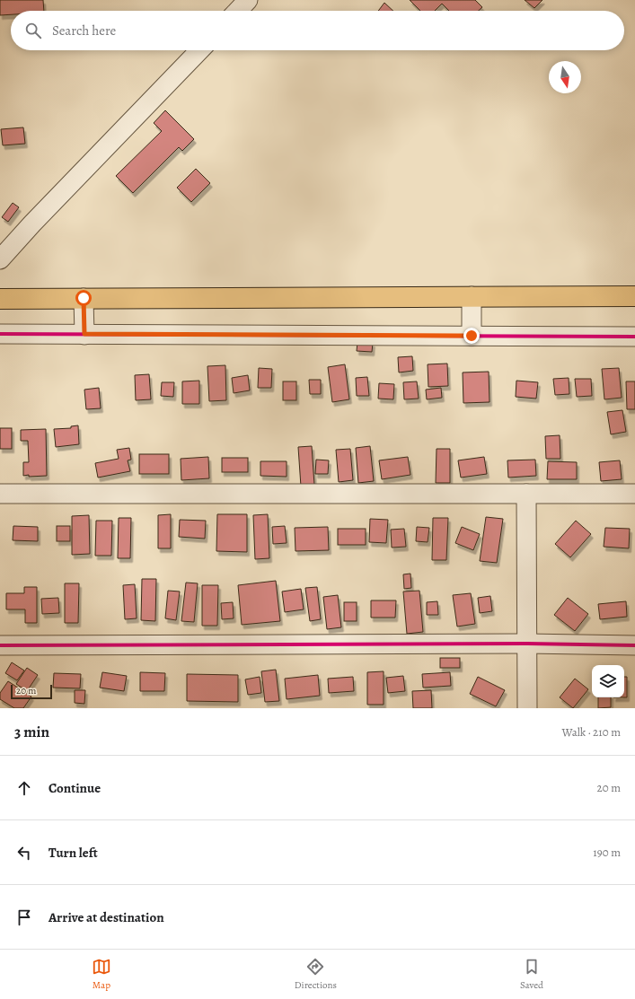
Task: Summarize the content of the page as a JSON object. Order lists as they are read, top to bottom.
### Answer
{
  "scale_bar": "20 m",
  "north": "bottom",
  "page": {
    "search": "Search here",
    "scale": "20 m",
    "heading": ["3 min", "Walk · 210 m"],
    "list": [
      ["Continue", "20 m"],
      ["Turn left", "190 m"],
      "Arrive at destination"
    ],
    "nav": ["Map", "Directions", "Saved"]
  }
}
